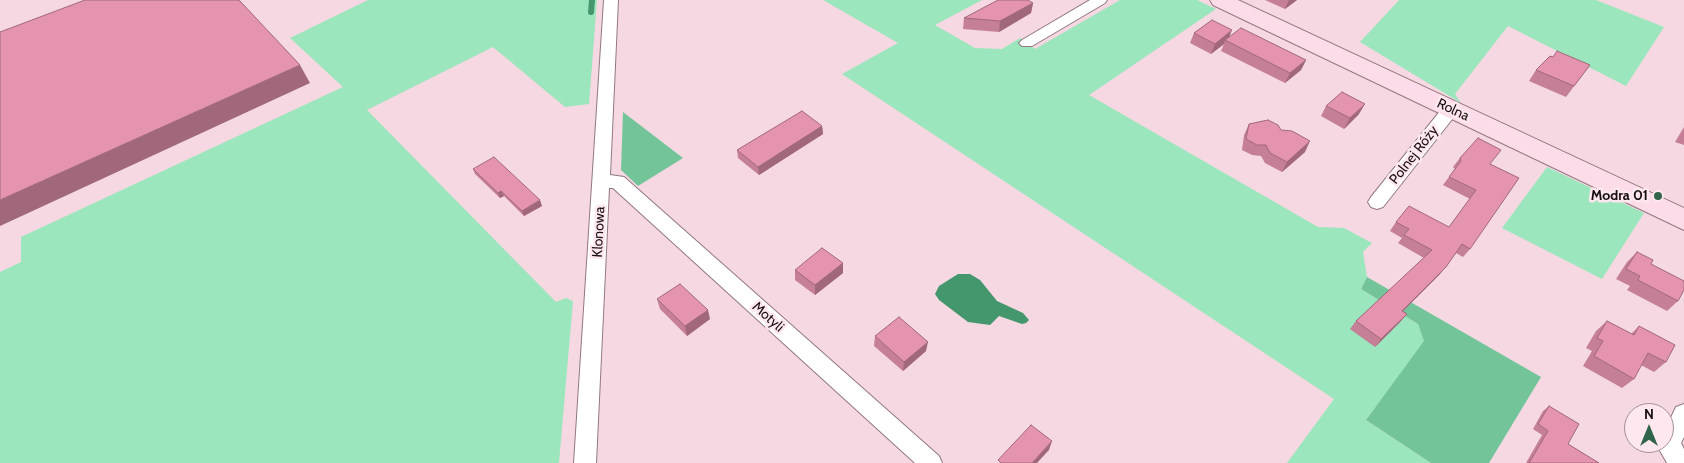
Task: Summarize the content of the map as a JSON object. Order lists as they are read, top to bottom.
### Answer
{
  "streets": {
    "street": [
      "Rolna",
      "Polnej Róży",
      "Klonowa",
      "Motyli"
    ]
  },
  "crossings": [
    ["Rolna", "Polnej Róży"],
    ["Klonowa", "Motyli"]
  ],
  "places": ["Modra 01"],
  "north": "top"
}
